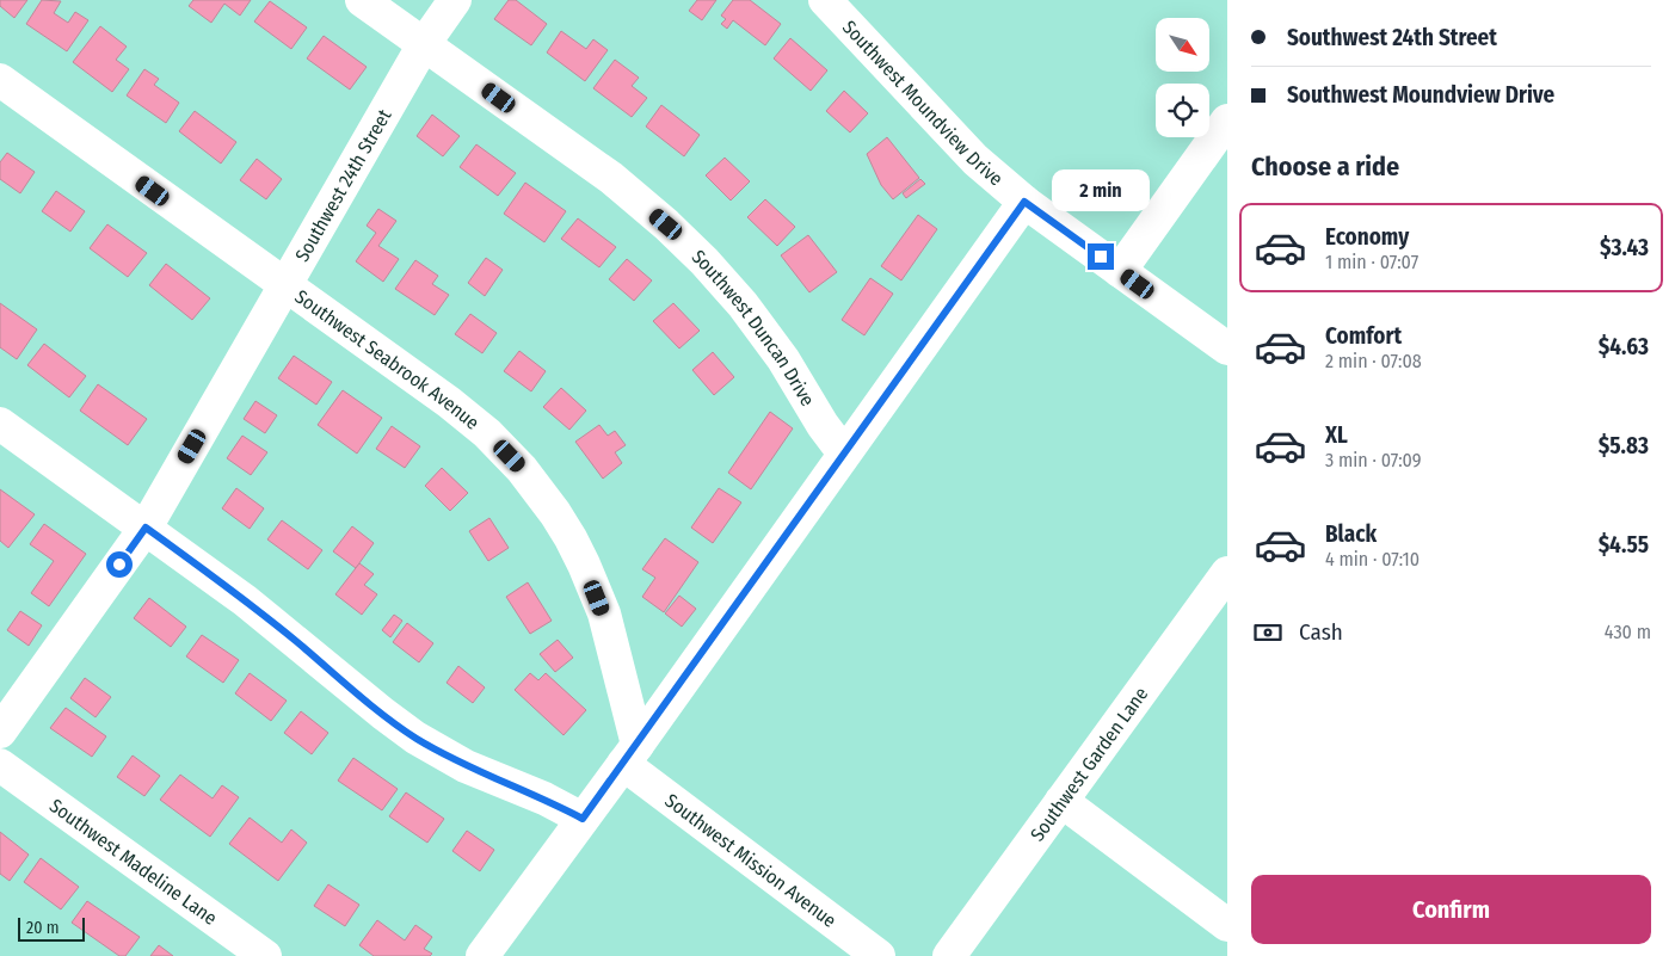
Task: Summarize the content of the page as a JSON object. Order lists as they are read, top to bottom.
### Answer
{
  "streets": {
    "street": [
      "Southwest Moundview Drive",
      "Southwest 24th Street",
      "Southwest Duncan Drive",
      "Southwest Seabrook Avenue",
      "Southwest Garden Lane",
      "Southwest Mission Avenue",
      "Southwest Madeline Lane"
    ]
  },
  "crossings": [
    ["Southwest 24th Street", "Southwest Duncan Drive"],
    ["Southwest 24th Street", "Southwest Seabrook Avenue"],
    ["Southwest Seabrook Avenue", "Southwest Mission Avenue"]
  ],
  "scale_bar": "20 m",
  "north": "bottom right",
  "page": {
    "banner": ["Southwest 24th Street", "Southwest Moundview Drive"],
    "heading": "Choose a ride",
    "bubble": "2 min",
    "list": [
      {
        "name": "Economy",
        "note": "1 min · 07:07",
        "value": "$3.43"
      },
      {
        "name": "Comfort",
        "note": "2 min · 07:08",
        "value": "$4.63"
      },
      {
        "name": "XL",
        "note": "3 min · 07:09",
        "value": "$5.83"
      },
      {
        "name": "Black",
        "note": "4 min · 07:10",
        "value": "$4.55"
      }
    ],
    "pay": ["Cash", "430 m"],
    "buttons": "Confirm",
    "scale": "20 m"
  }
}
